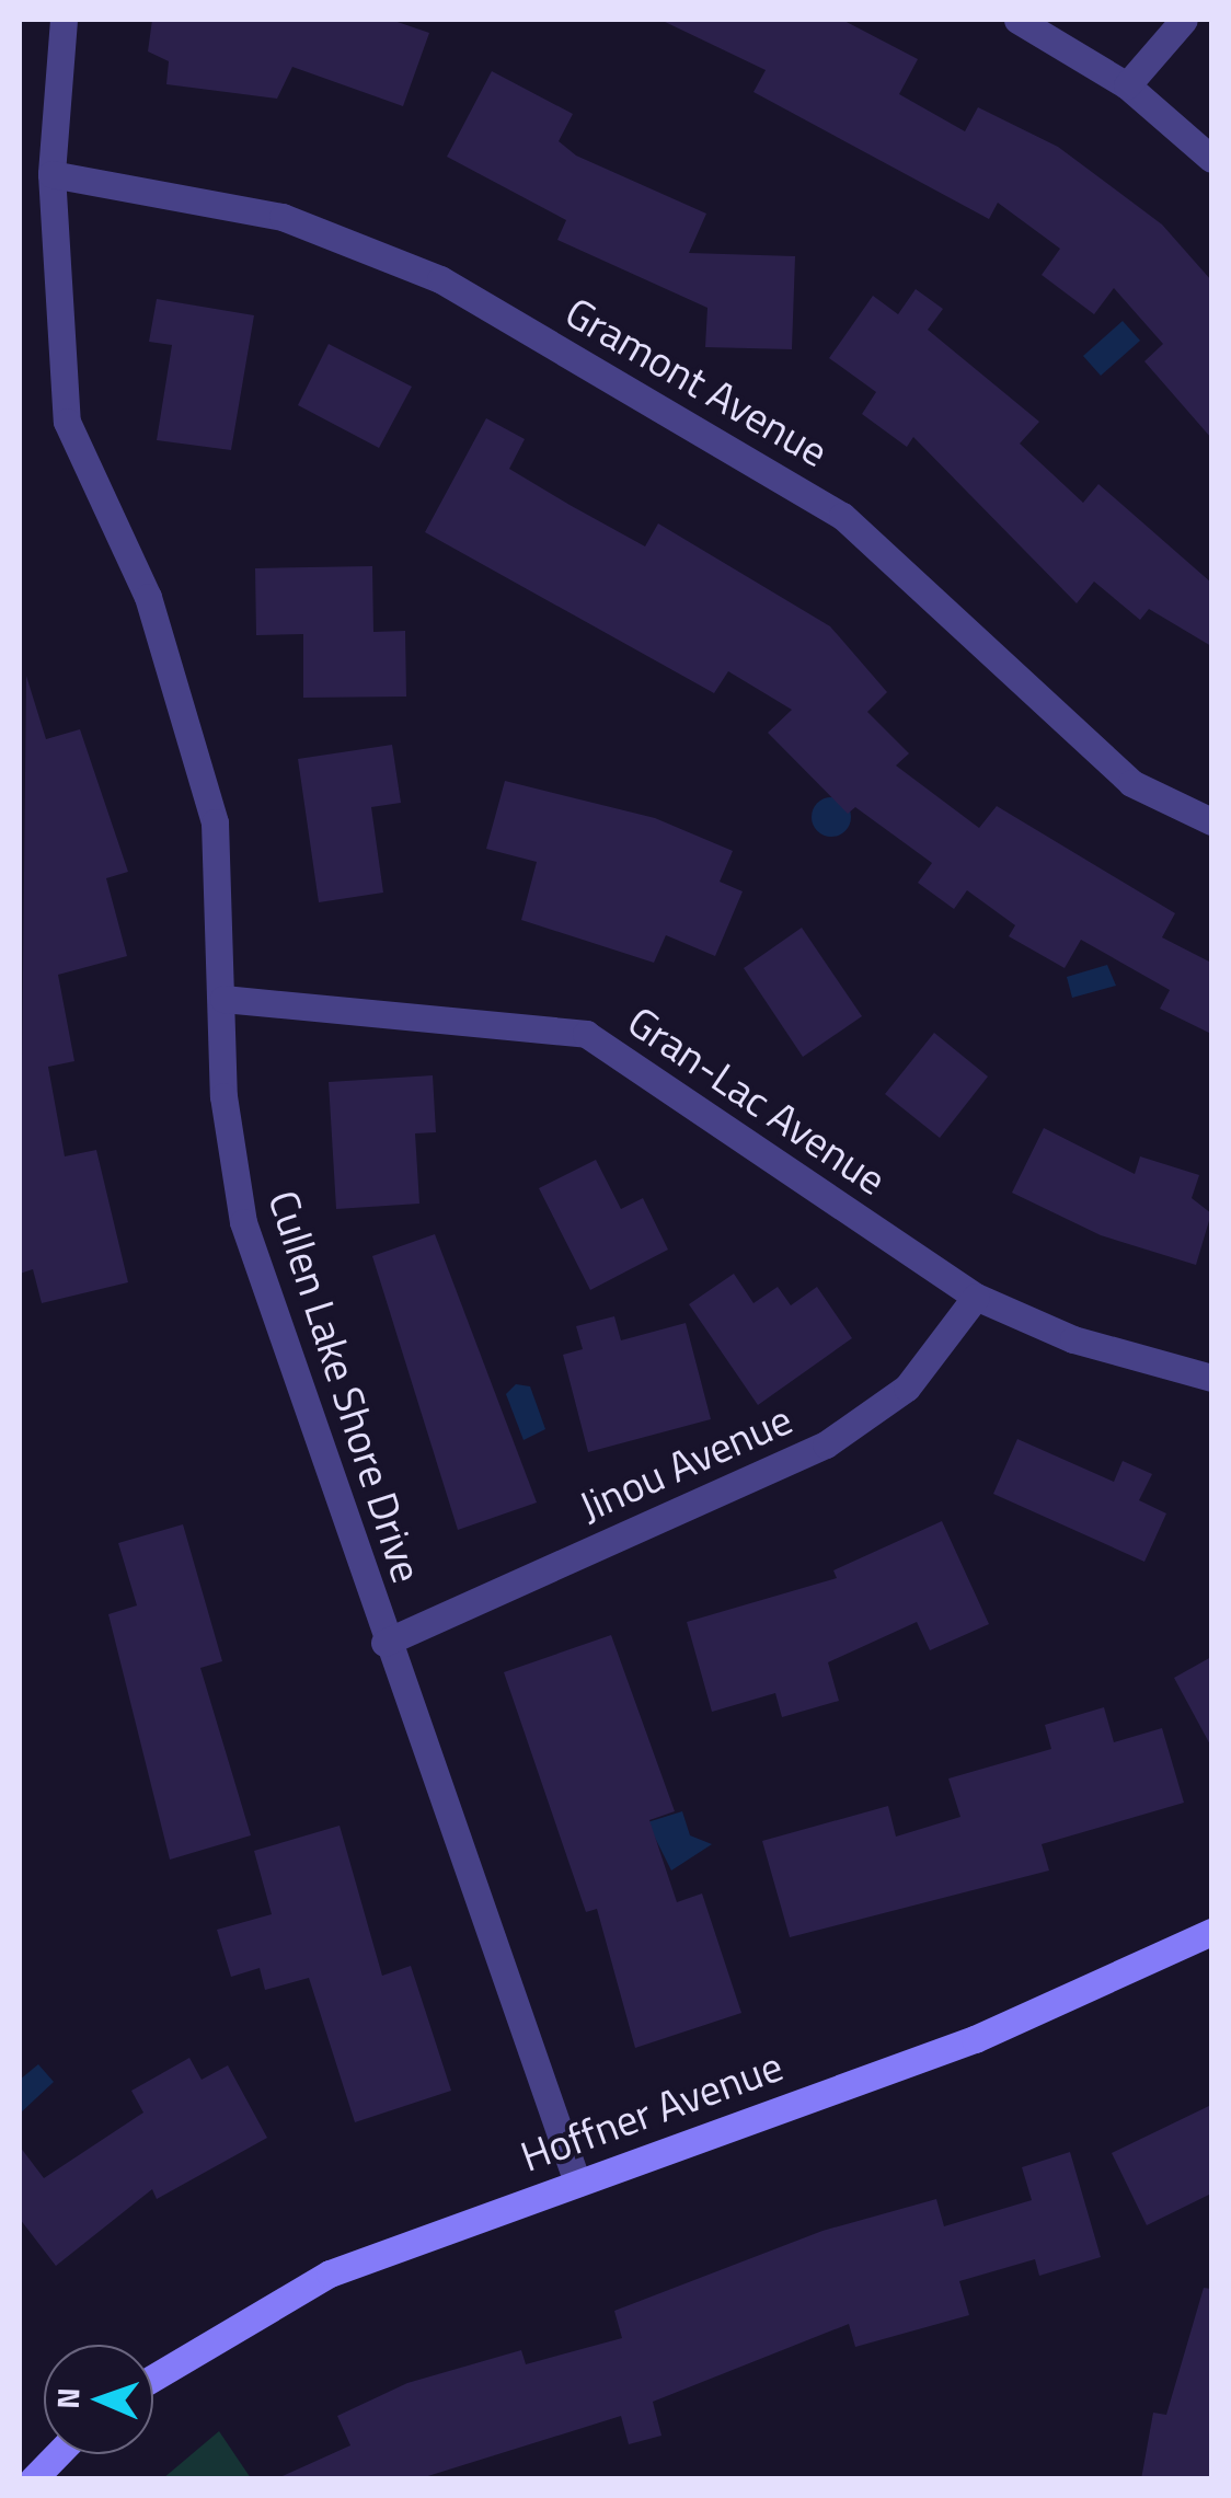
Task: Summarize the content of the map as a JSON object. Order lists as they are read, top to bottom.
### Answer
{
  "streets": {
    "main road": ["Hoffner Avenue"],
    "street": [
      "Gramont Avenue",
      "Gran-Lac Avenue",
      "Cullen Lake Shore Drive",
      "Jinou Avenue"
    ]
  },
  "crossings": [
    ["Gramont Avenue", "Cullen Lake Shore Drive"],
    ["Gran-Lac Avenue", "Cullen Lake Shore Drive"],
    ["Gran-Lac Avenue", "Jinou Avenue"],
    ["Cullen Lake Shore Drive", "Jinou Avenue"],
    ["Cullen Lake Shore Drive", "Hoffner Avenue"]
  ],
  "north": "left"
}
